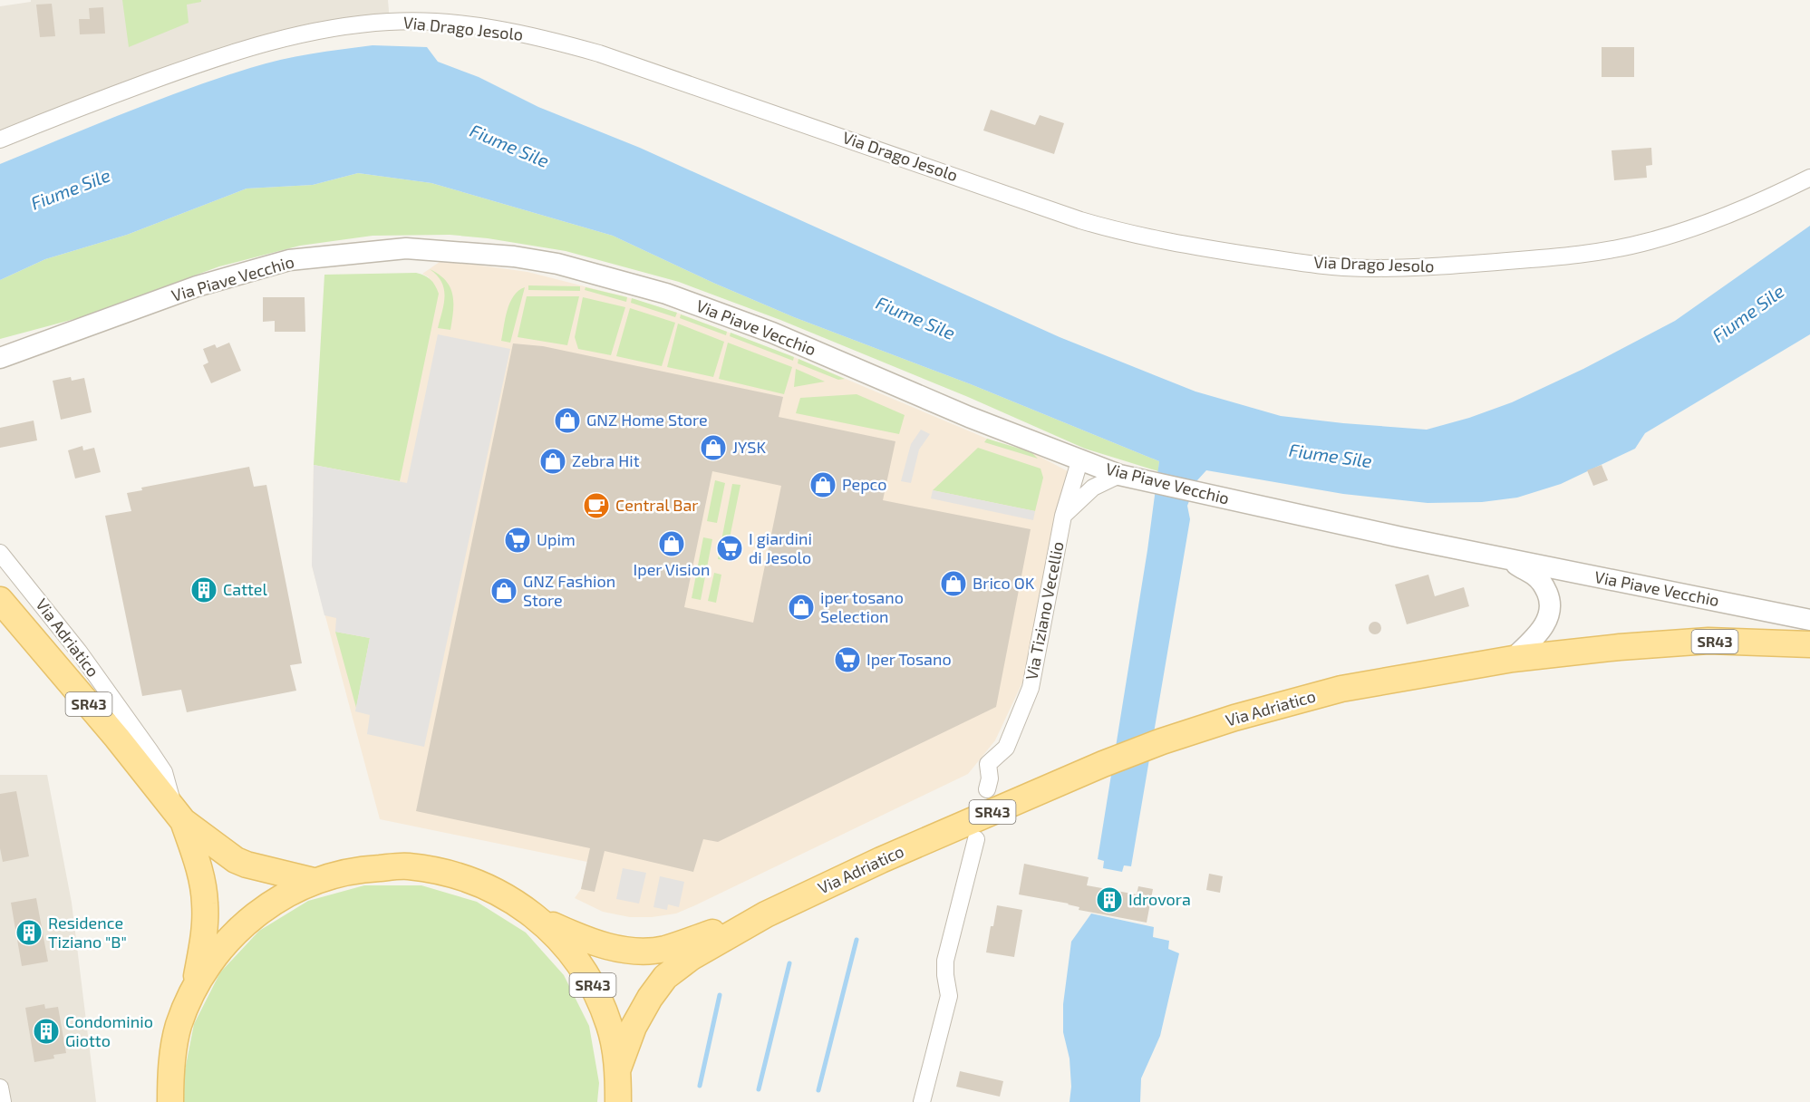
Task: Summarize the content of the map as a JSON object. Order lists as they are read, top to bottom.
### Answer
{
  "streets": {
    "main road": ["Via Adriatico", "SR43"],
    "street": ["Via Drago Jesolo", "Via Piave Vecchio", "Via Tiziano Vecellio"]
  },
  "crossings": [
    ["Via Piave Vecchio", "Via Tiziano Vecellio"],
    ["Via Piave Vecchio", "Via Adriatico"],
    ["Via Adriatico", "SR43"]
  ],
  "water": ["Fiume Sile"],
  "places": {
    "shop": [
      "GNZ Home Store",
      "JYSK",
      "Zebra Hit",
      "Pepco",
      "Iper Vision",
      "Brico OK",
      "GNZ Fashion Store",
      "iper tosano Selection"
    ],
    "cafe": ["Central Bar"],
    "supermarket": ["Upim", "I giardini di Jesolo", "Iper Tosano"],
    "building": [
      "Cattel",
      "Idrovora",
      "Residence Tiziano \"B\"",
      "Condominio Giotto"
    ]
  }
}
